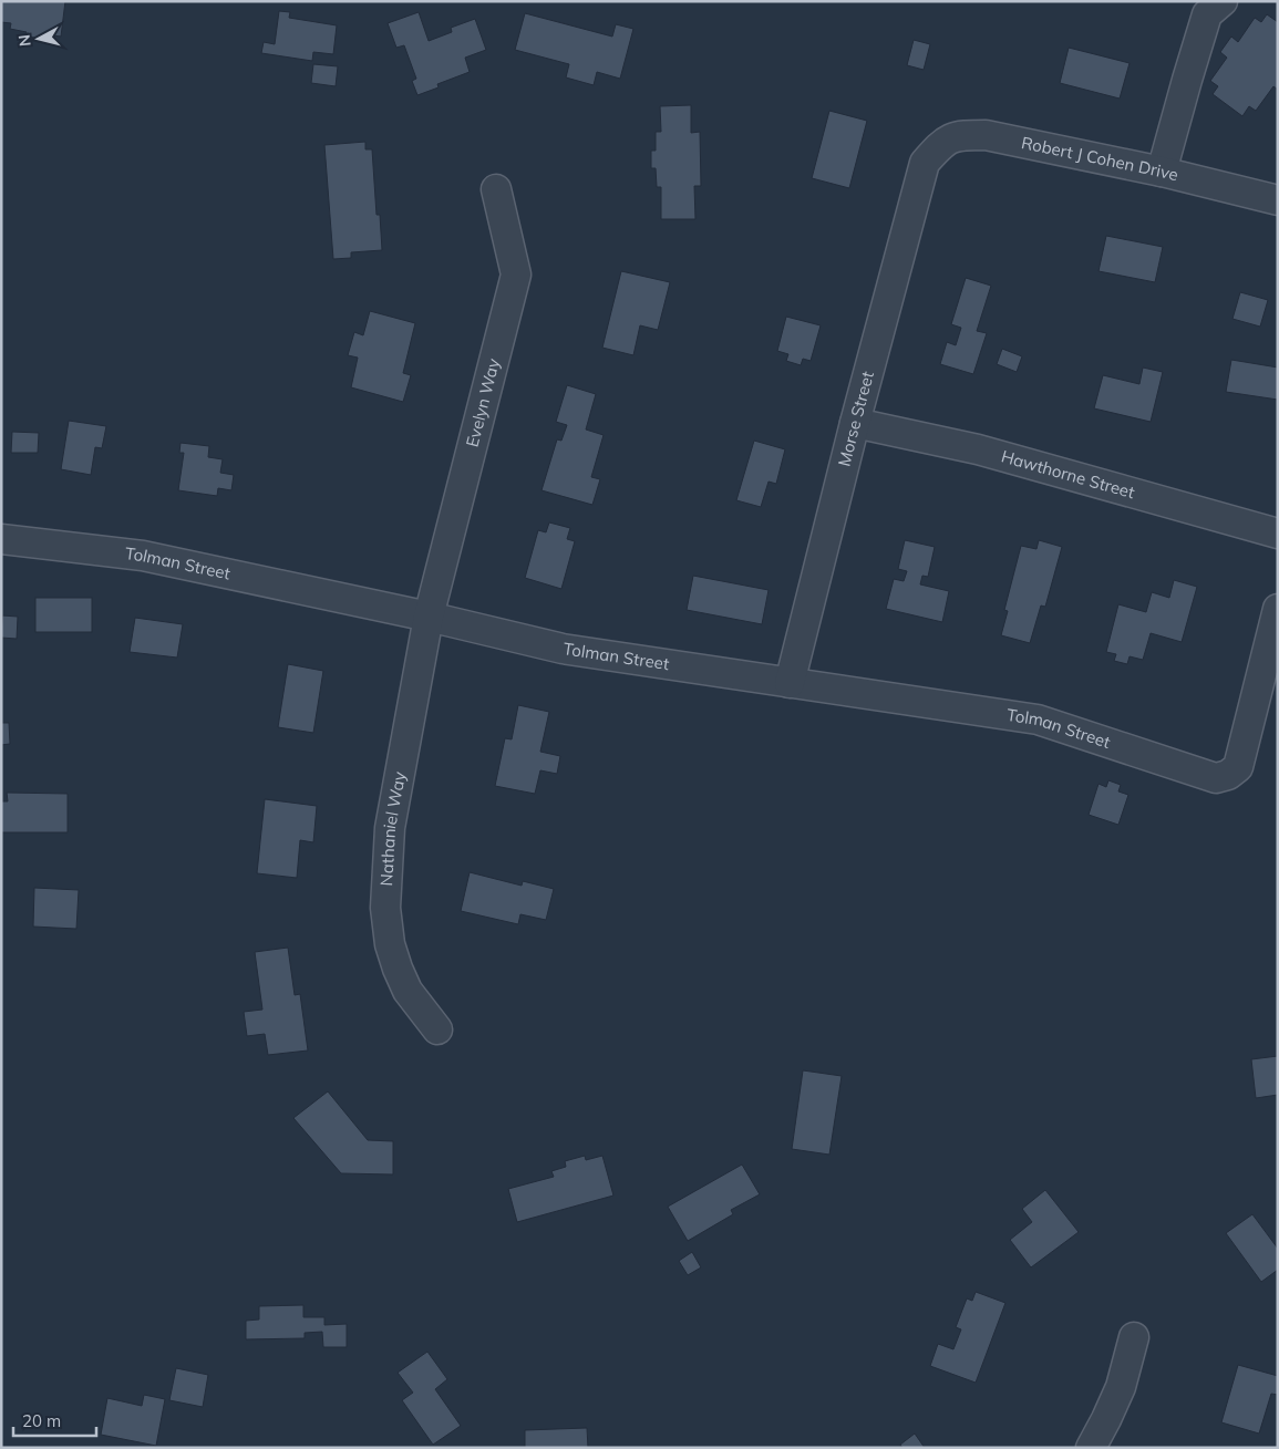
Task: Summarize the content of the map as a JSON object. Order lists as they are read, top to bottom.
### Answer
{
  "streets": {
    "street": [
      "Robert J Cohen Drive",
      "Evelyn Way",
      "Morse Street",
      "Hawthorne Street",
      "Tolman Street",
      "Nathaniel Way"
    ]
  },
  "crossings": [
    ["Robert J Cohen Drive", "Morse Street"],
    ["Evelyn Way", "Tolman Street"],
    ["Evelyn Way", "Nathaniel Way"],
    ["Morse Street", "Hawthorne Street"],
    ["Morse Street", "Tolman Street"],
    ["Tolman Street", "Nathaniel Way"]
  ],
  "scale_bar": "20 m",
  "north": "left"
}
